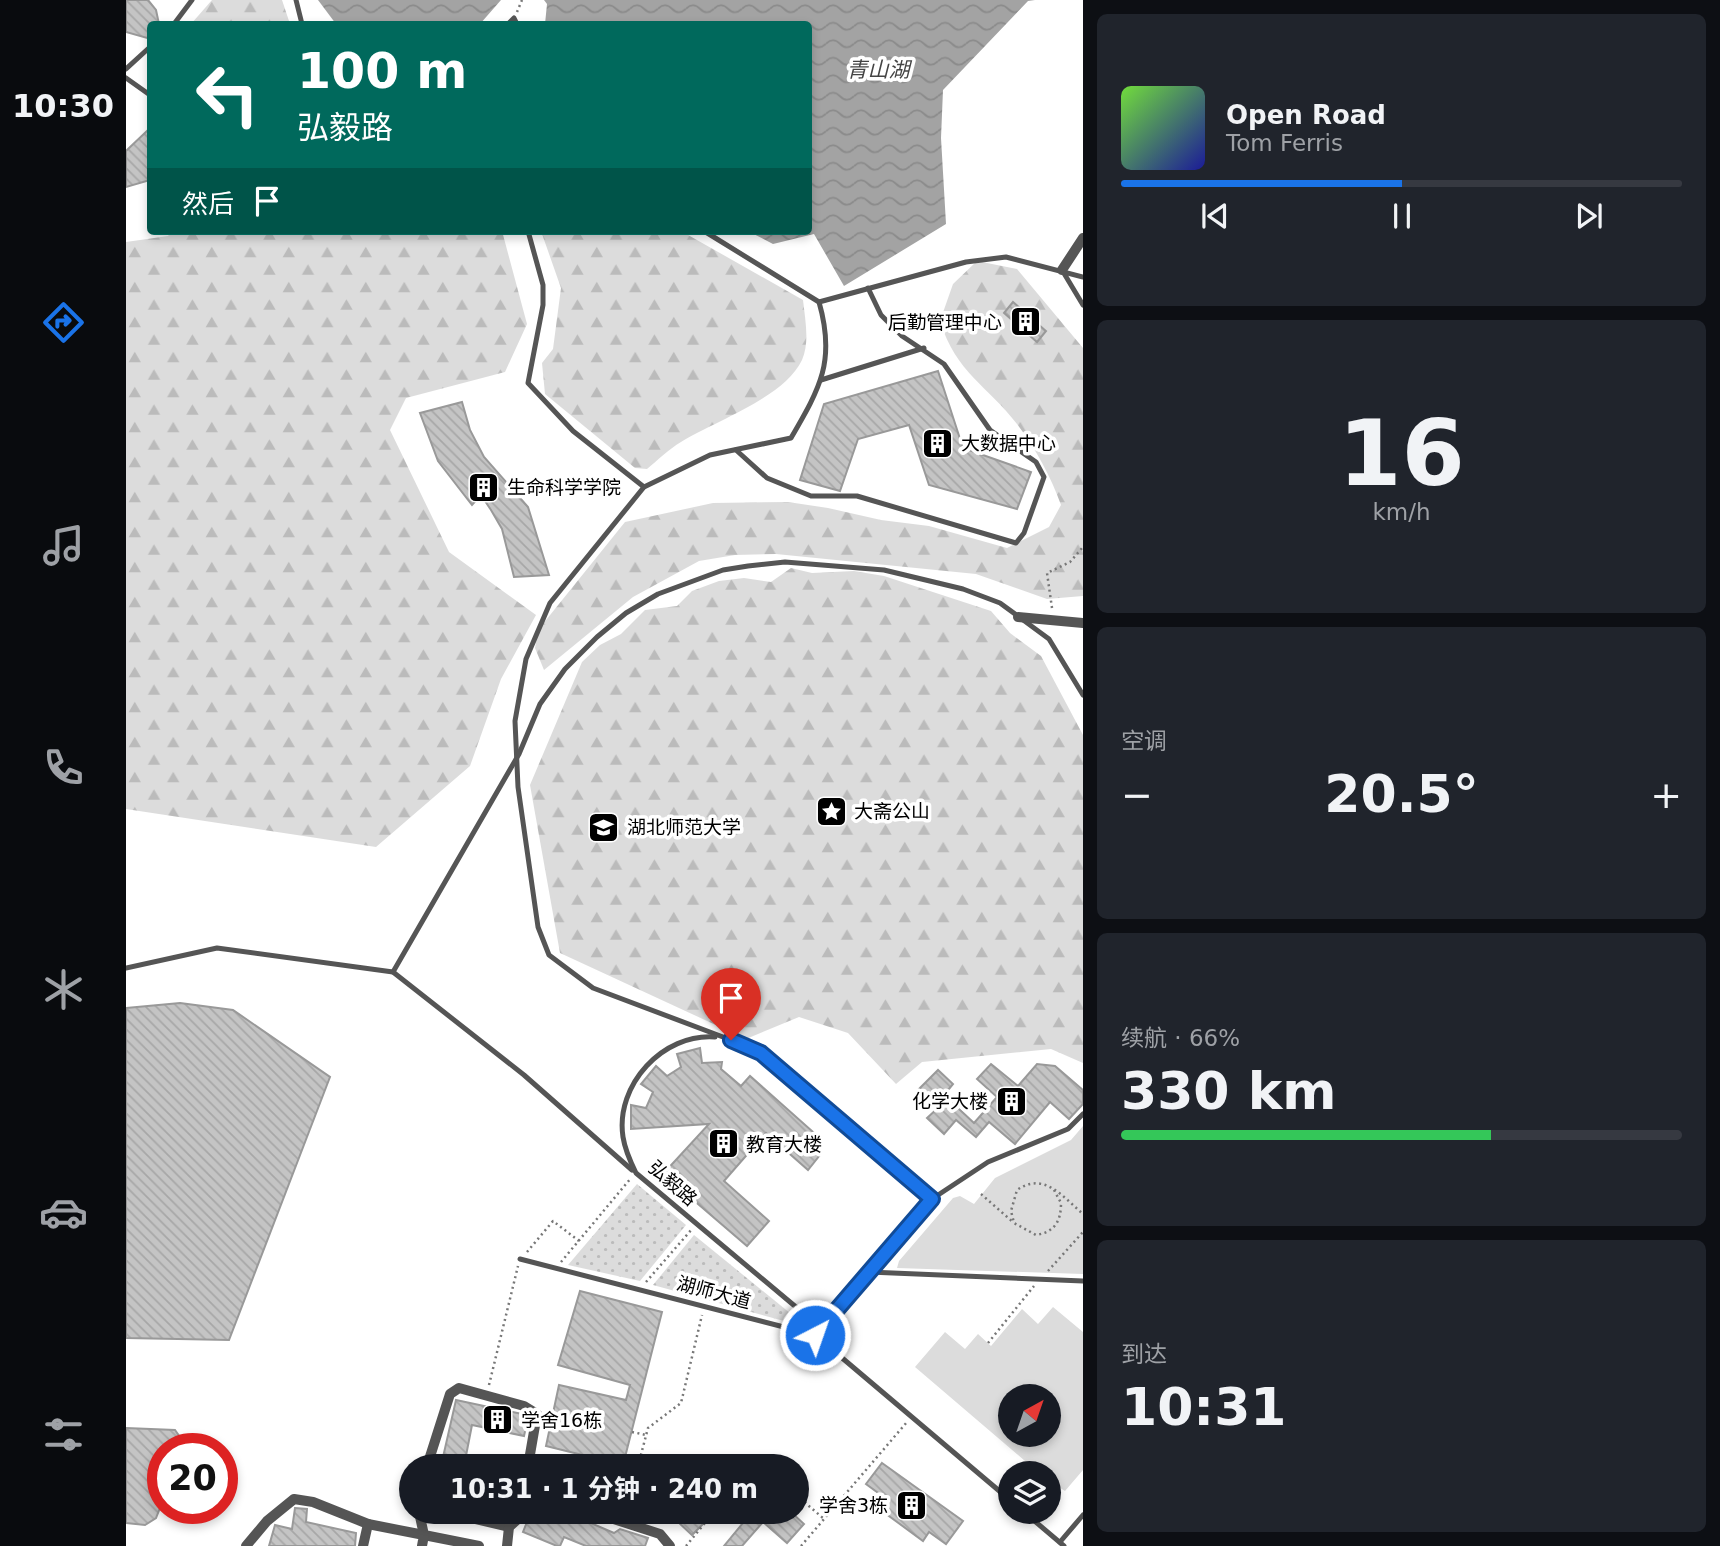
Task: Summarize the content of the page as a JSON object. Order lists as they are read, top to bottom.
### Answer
{
  "streets": {
    "lane": ["弘毅路", "湖师大道"]
  },
  "water": ["青山湖"],
  "places": {
    "building": [
      "后勤管理中心",
      "大数据中心",
      "生命科学学院",
      "化学大楼",
      "教育大楼",
      "学舍16栋",
      "学舍3栋"
    ],
    "place": ["大斋公山"],
    "school or university": ["湖北师范大学"]
  },
  "north": "top right",
  "page": {
    "tabs": "10:30",
    "turn": ["100 m", "弘毅路"],
    "song": ["Open Road", "Tom Ferris"],
    "then": "然后",
    "tile": [
      ["16", "km/h"],
      "空调",
      ["续航 · 66%", "330 km"],
      ["到达", "10:31"]
    ],
    "heat": ["−", "20.5°", "+"],
    "limit": "20",
    "trip": "10:31 · 1 分钟 · 240 m"
  }
}
